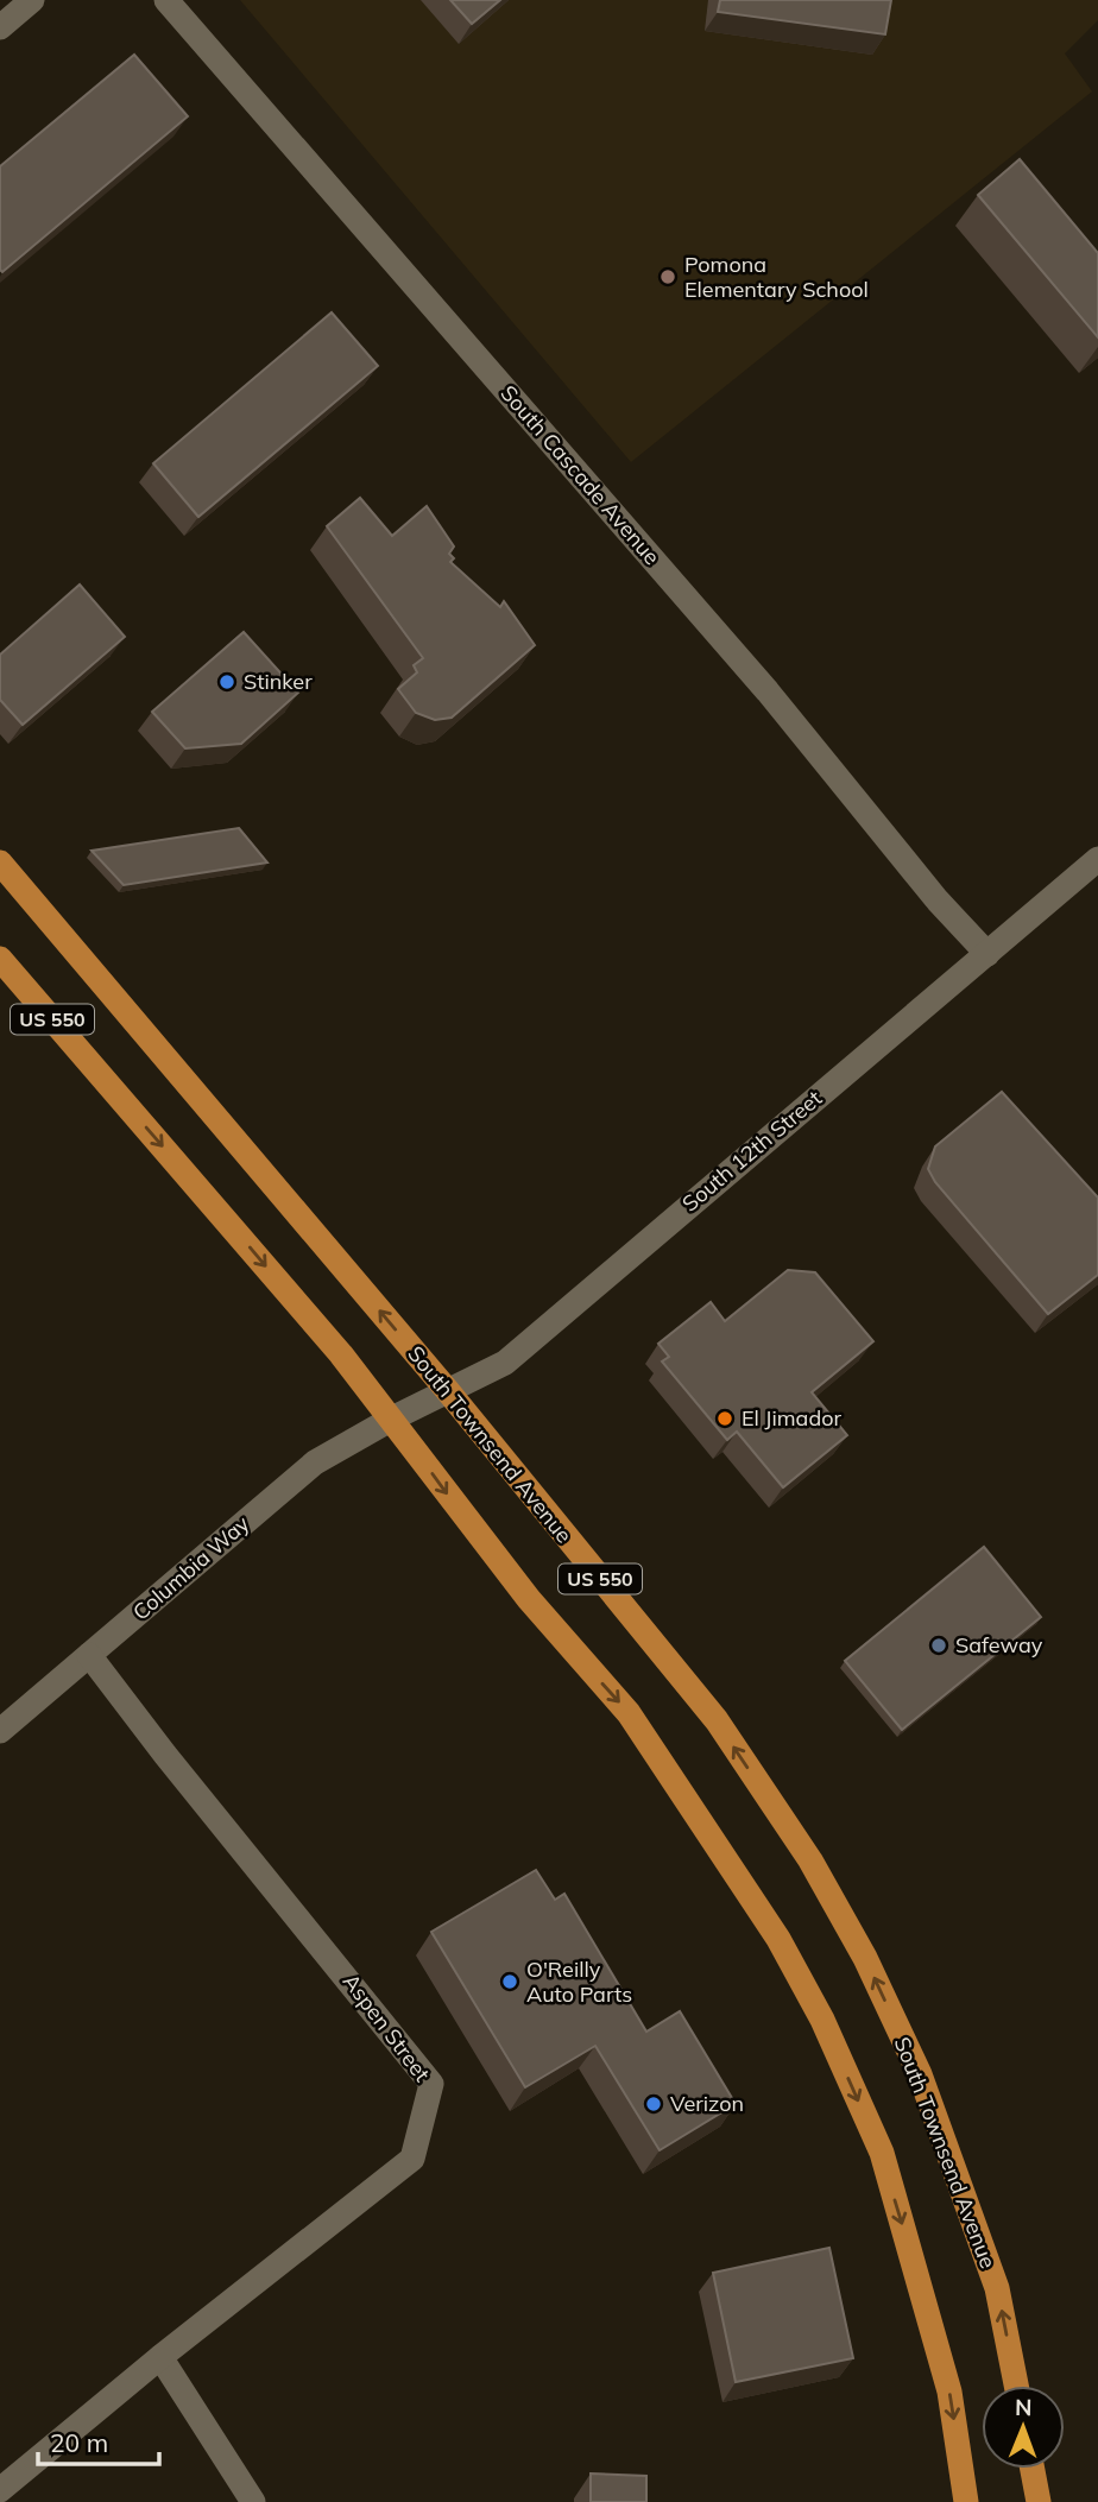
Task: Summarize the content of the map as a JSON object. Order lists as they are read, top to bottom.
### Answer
{
  "streets": {
    "highway": ["US 550", "South Townsend Avenue"],
    "street": [
      "South Cascade Avenue",
      "South 12th Street",
      "Columbia Way",
      "Aspen Street"
    ]
  },
  "crossings": [
    ["South Cascade Avenue", "South 12th Street"],
    ["US 550", "South 12th Street"],
    ["US 550", "Columbia Way"],
    ["South 12th Street", "South Townsend Avenue"],
    ["South 12th Street", "Columbia Way"],
    ["Columbia Way", "Aspen Street"]
  ],
  "places": [
    "Pomona Elementary School",
    "Stinker",
    "El Jimador",
    "Safeway",
    "O'Reilly Auto Parts",
    "Verizon"
  ],
  "scale_bar": "20 m",
  "north": "top"
}
